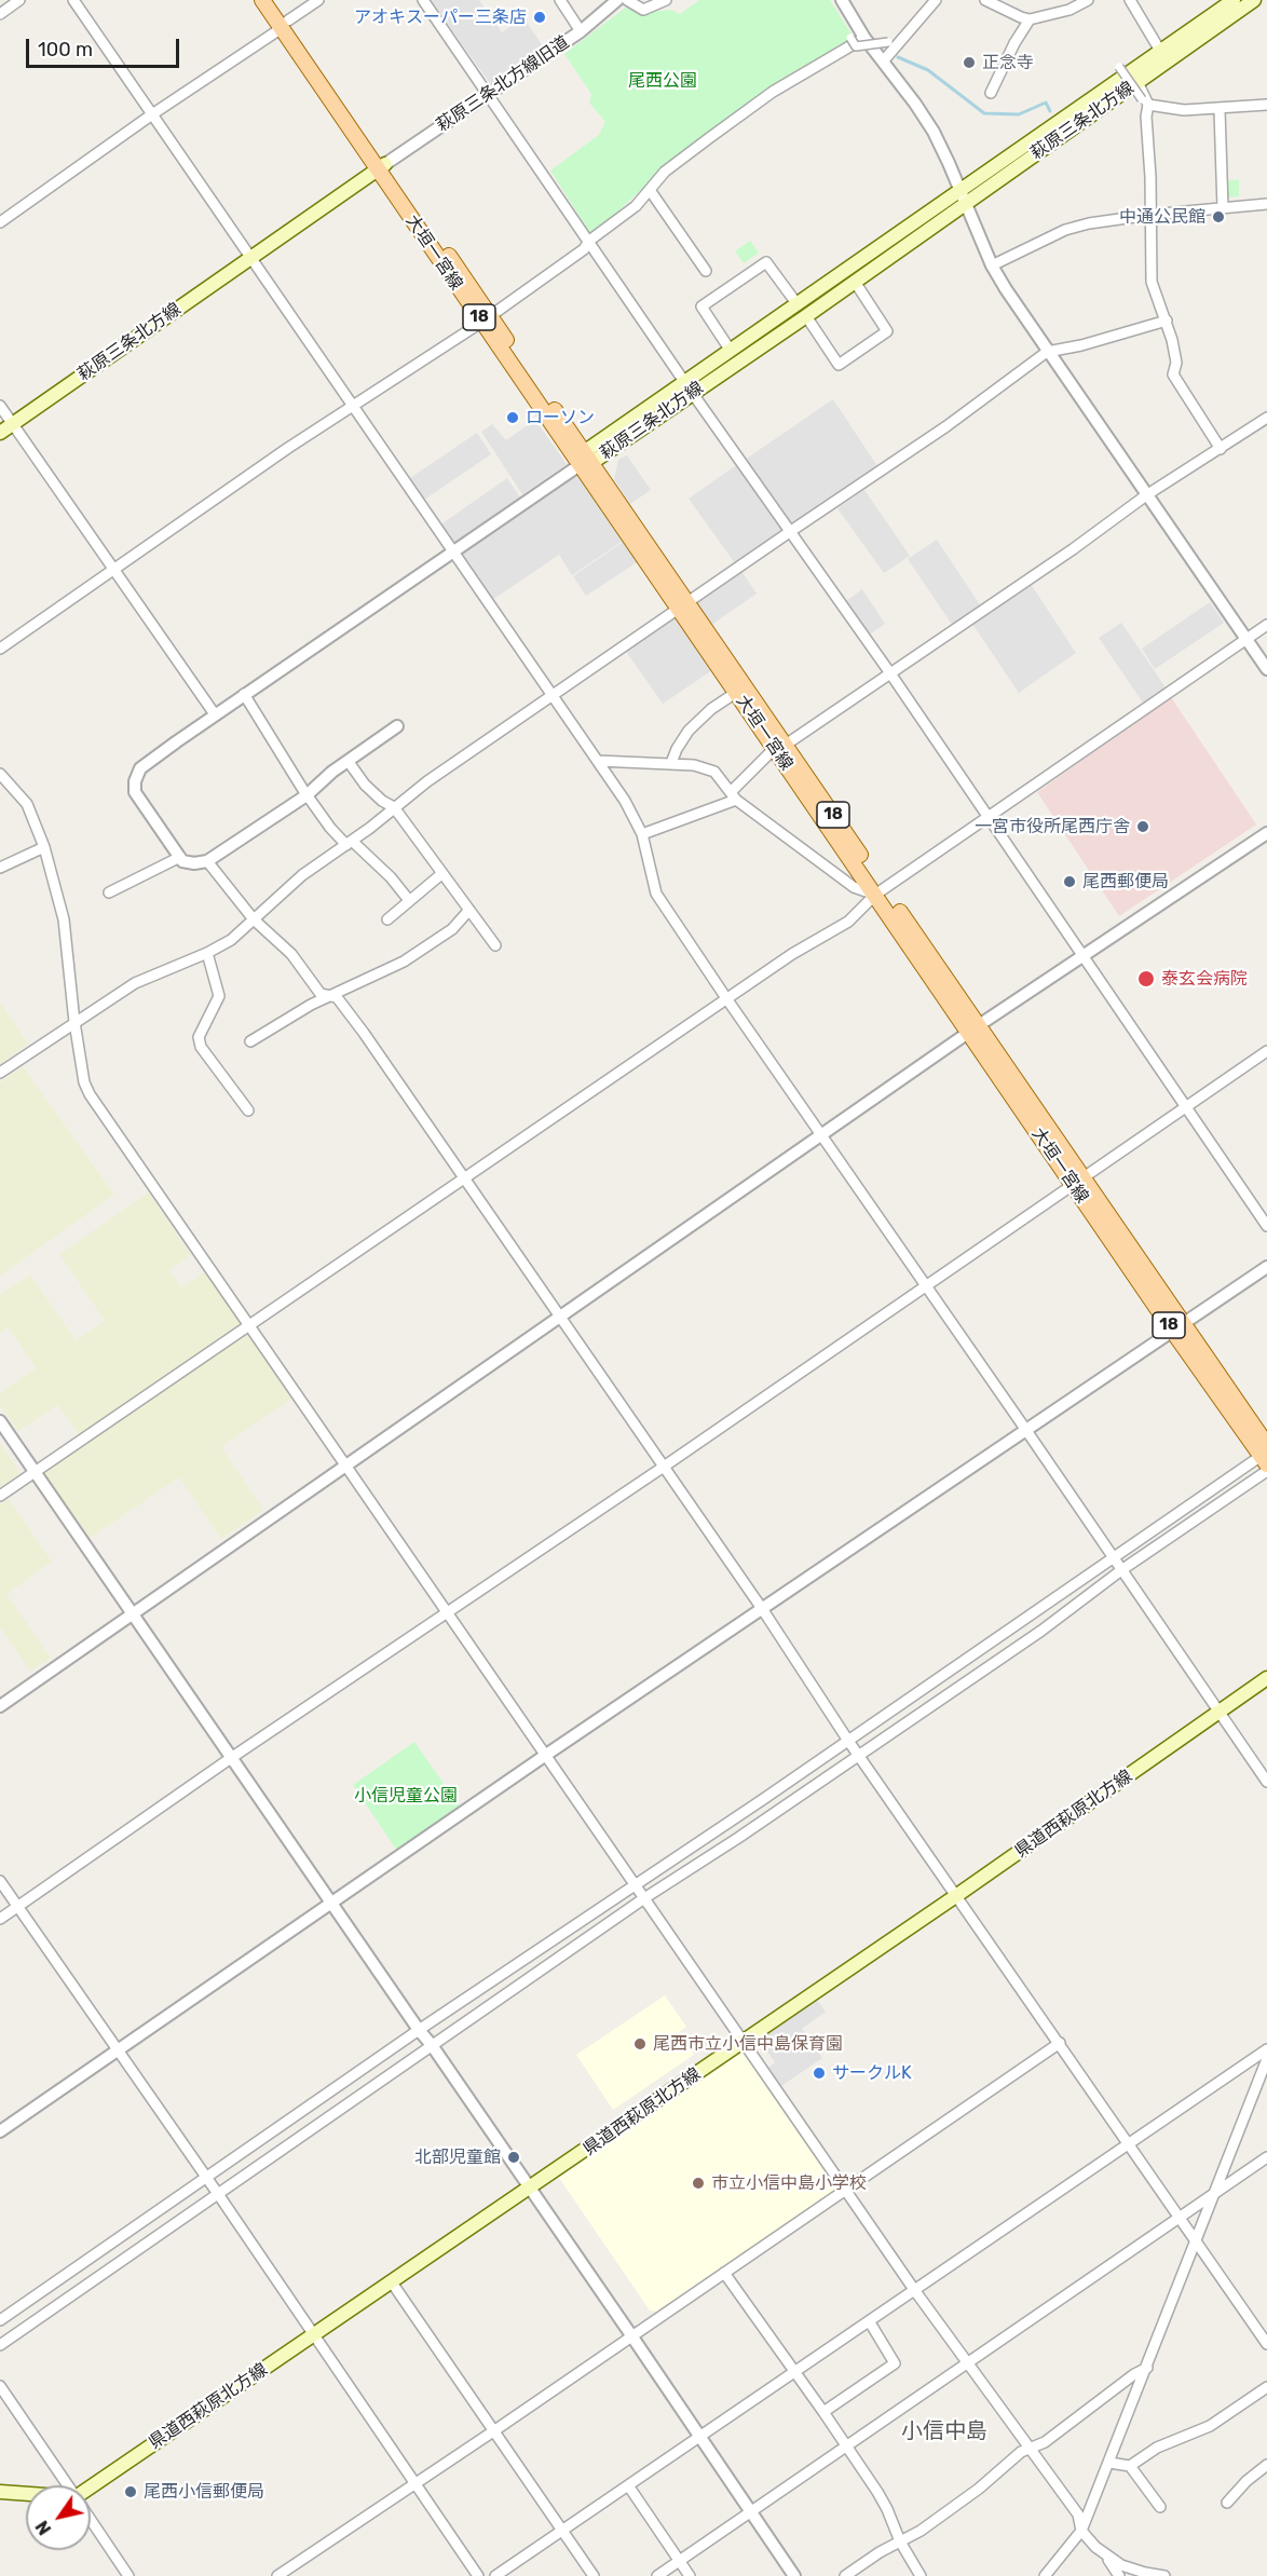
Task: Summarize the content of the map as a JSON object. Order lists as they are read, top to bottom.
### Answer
{
  "streets": {
    "main road": [
      "萩原三条北方線",
      "大垣一宮線",
      "18",
      "県道西萩原北方線"
    ],
    "street": ["萩原三条北方線旧道"]
  },
  "crossings": [
    ["萩原三条北方線旧道", "萩原三条北方線"],
    ["萩原三条北方線旧道", "大垣一宮線"],
    ["萩原三条北方線", "大垣一宮線"]
  ],
  "districts": ["小信中島"],
  "parks": ["尾西公園", "小信児童公園"],
  "places": [
    "アオキスーパー三条店",
    "正念寺",
    "中通公民館",
    "ローソン",
    "一宮市役所尾西庁舎",
    "尾西郵便局",
    "泰玄会病院",
    "尾西市立小信中島保育園",
    "サークルK",
    "北部児童館",
    "市立小信中島小学校",
    "尾西小信郵便局"
  ],
  "scale_bar": "100 m",
  "north": "bottom left"
}
